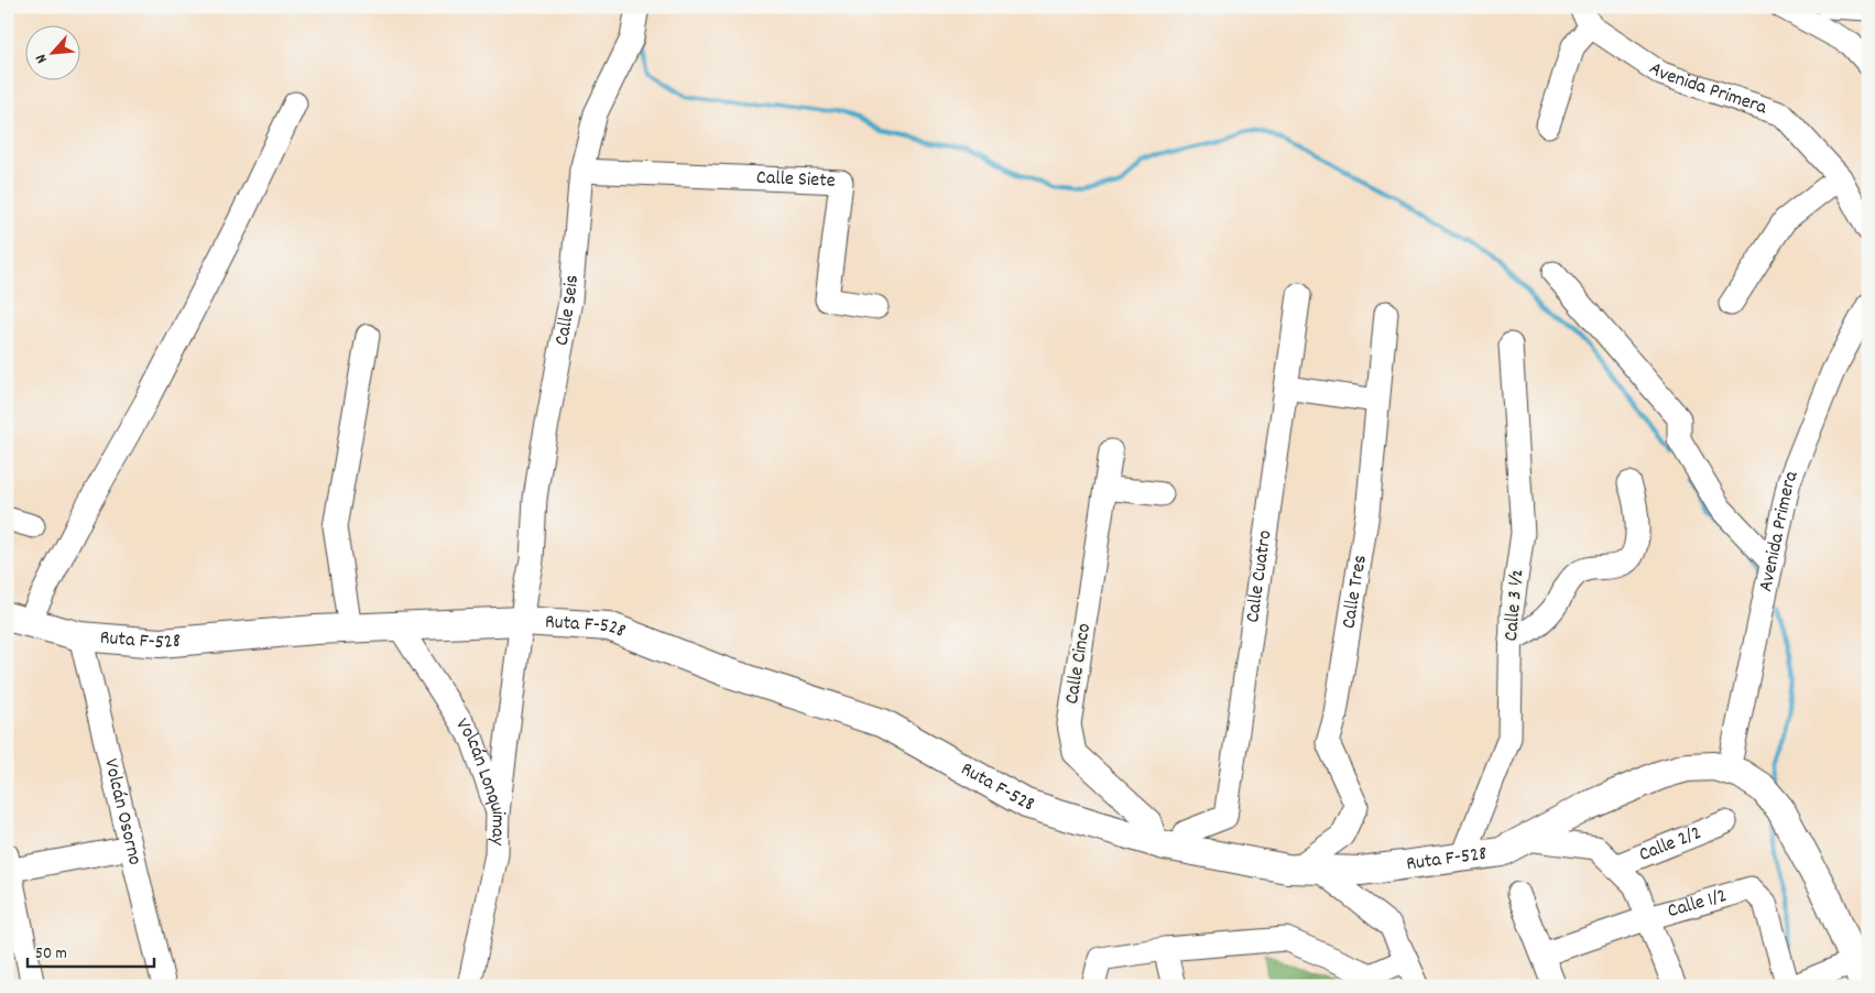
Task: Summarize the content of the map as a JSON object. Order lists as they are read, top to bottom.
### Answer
{
  "streets": {
    "main road": ["Ruta F-528"],
    "street": [
      "Avenida Primera",
      "Calle Siete",
      "Calle Seis",
      "Calle Cuatro",
      "Calle Tres",
      "Calle 3 ½",
      "Calle Cinco",
      "Volcán Lonquimay",
      "Volcán Osorno",
      "Calle 2/2",
      "Calle 1/2"
    ]
  },
  "crossings": [
    ["Avenida Primera", "Ruta F-528"],
    ["Calle Siete", "Calle Seis"],
    ["Calle Seis", "Ruta F-528"],
    ["Calle Seis", "Volcán Lonquimay"],
    ["Calle Cuatro", "Ruta F-528"],
    ["Calle Cuatro", "Calle Cinco"],
    ["Calle Tres", "Ruta F-528"],
    ["Calle 3 ½", "Ruta F-528"],
    ["Ruta F-528", "Calle Cinco"],
    ["Ruta F-528", "Volcán Lonquimay"],
    ["Ruta F-528", "Volcán Osorno"]
  ],
  "scale_bar": "50 m",
  "north": "bottom left"
}
